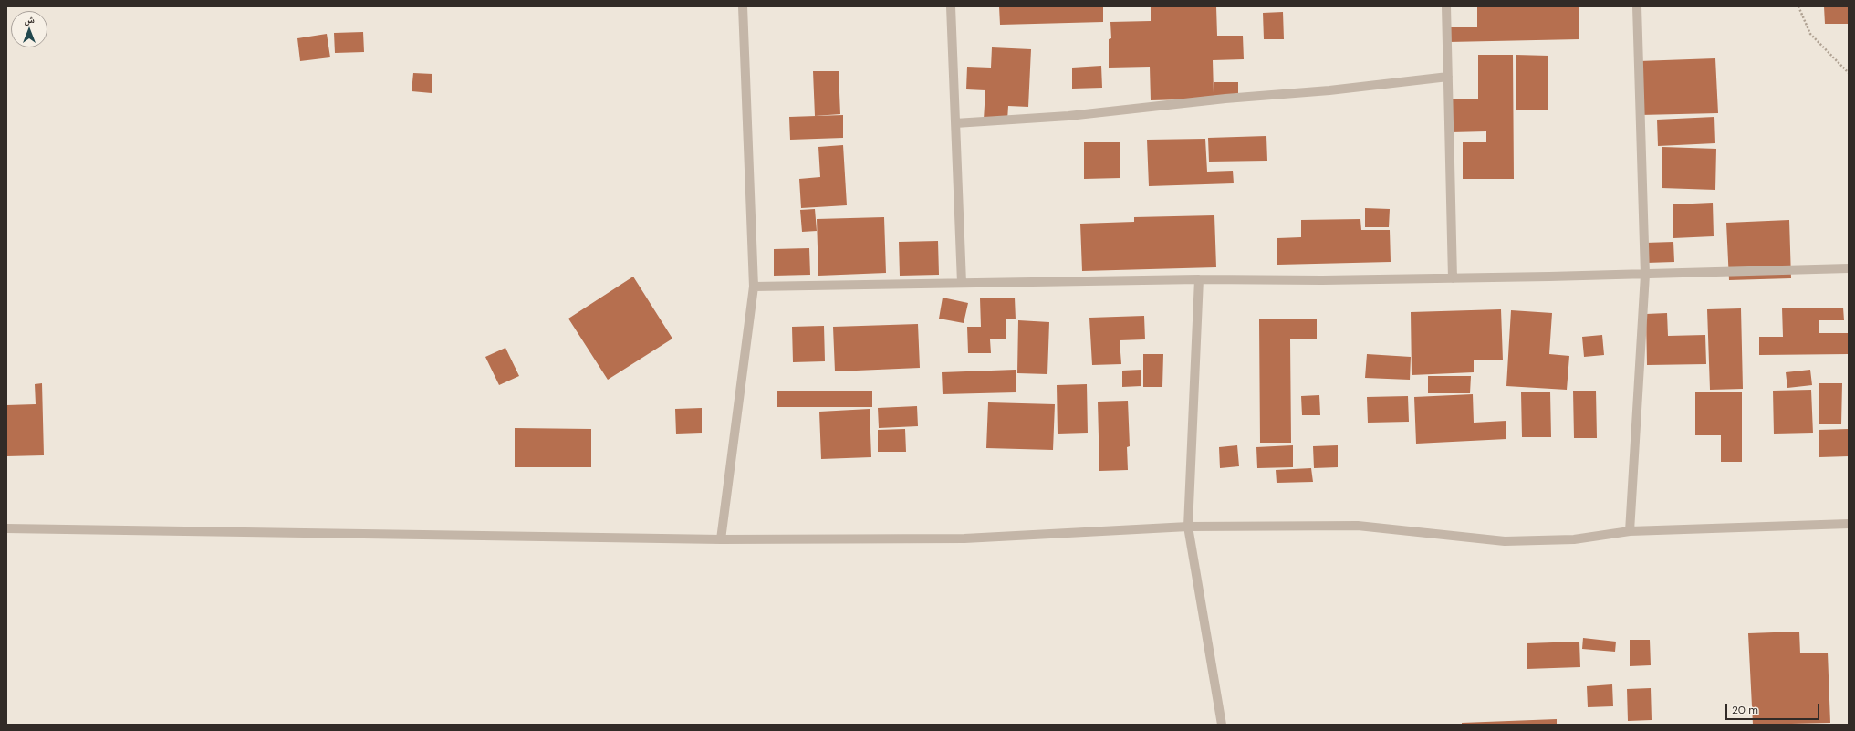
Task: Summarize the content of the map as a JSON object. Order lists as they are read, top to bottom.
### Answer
{
  "scale_bar": "20 m",
  "north": "top"
}
